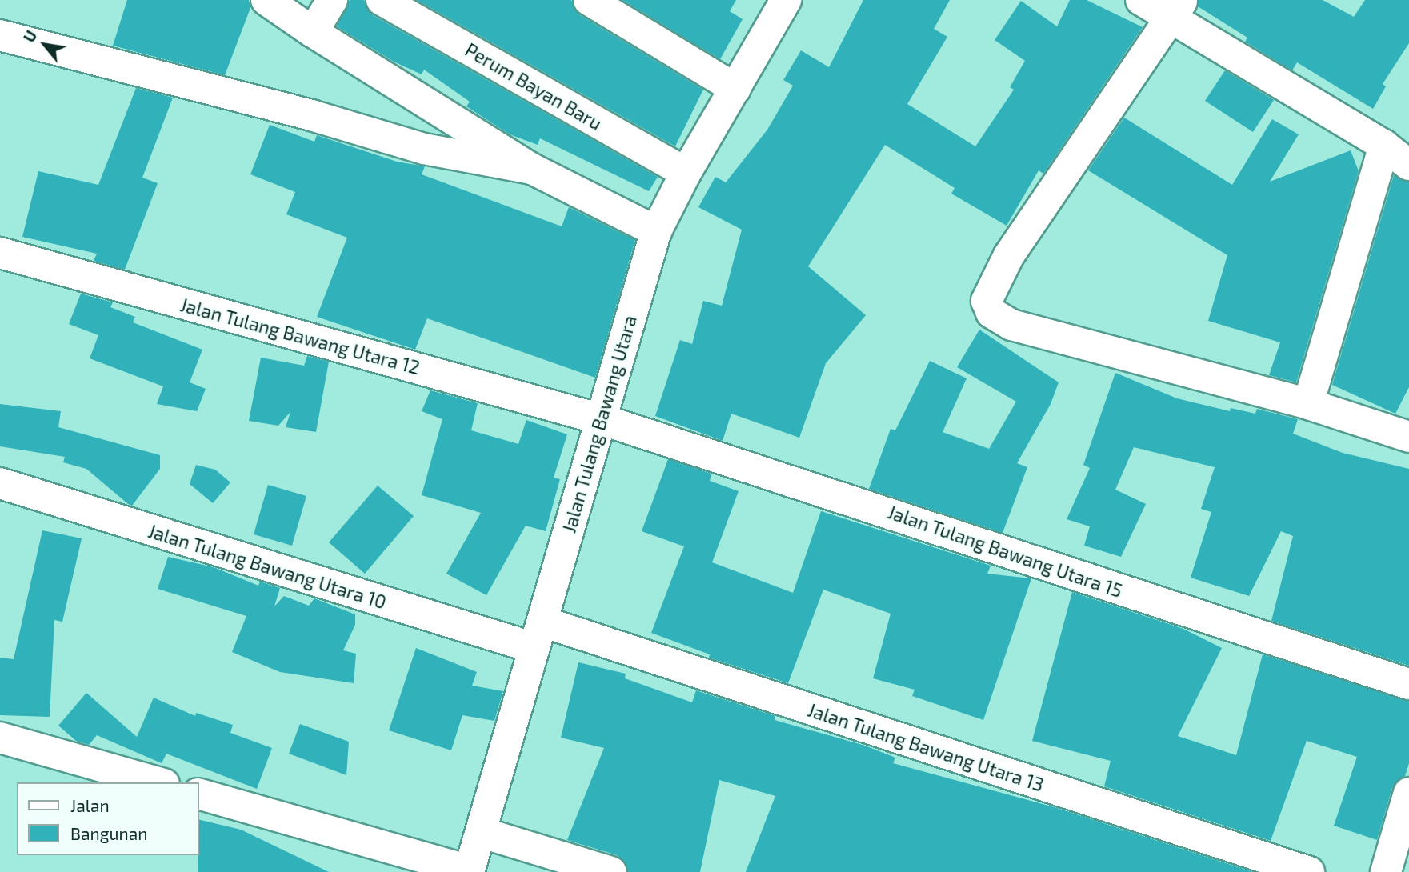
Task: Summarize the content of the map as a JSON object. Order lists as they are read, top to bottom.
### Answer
{
  "streets": {
    "street": [
      "Perum Bayan Baru",
      "Jalan Tulang Bawang Utara 12",
      "Jalan Tulang Bawang Utara",
      "Jalan Tulang Bawang Utara 15",
      "Jalan Tulang Bawang Utara 10",
      "Jalan Tulang Bawang Utara 13"
    ]
  },
  "crossings": [
    ["Perum Bayan Baru", "Jalan Tulang Bawang Utara"],
    ["Jalan Tulang Bawang Utara 12", "Jalan Tulang Bawang Utara"],
    ["Jalan Tulang Bawang Utara 12", "Jalan Tulang Bawang Utara 15"],
    ["Jalan Tulang Bawang Utara", "Jalan Tulang Bawang Utara 15"],
    ["Jalan Tulang Bawang Utara", "Jalan Tulang Bawang Utara 10"],
    ["Jalan Tulang Bawang Utara", "Jalan Tulang Bawang Utara 13"],
    ["Jalan Tulang Bawang Utara 10", "Jalan Tulang Bawang Utara 13"]
  ],
  "legend": ["Jalan", "Bangunan"],
  "north": "top left"
}
